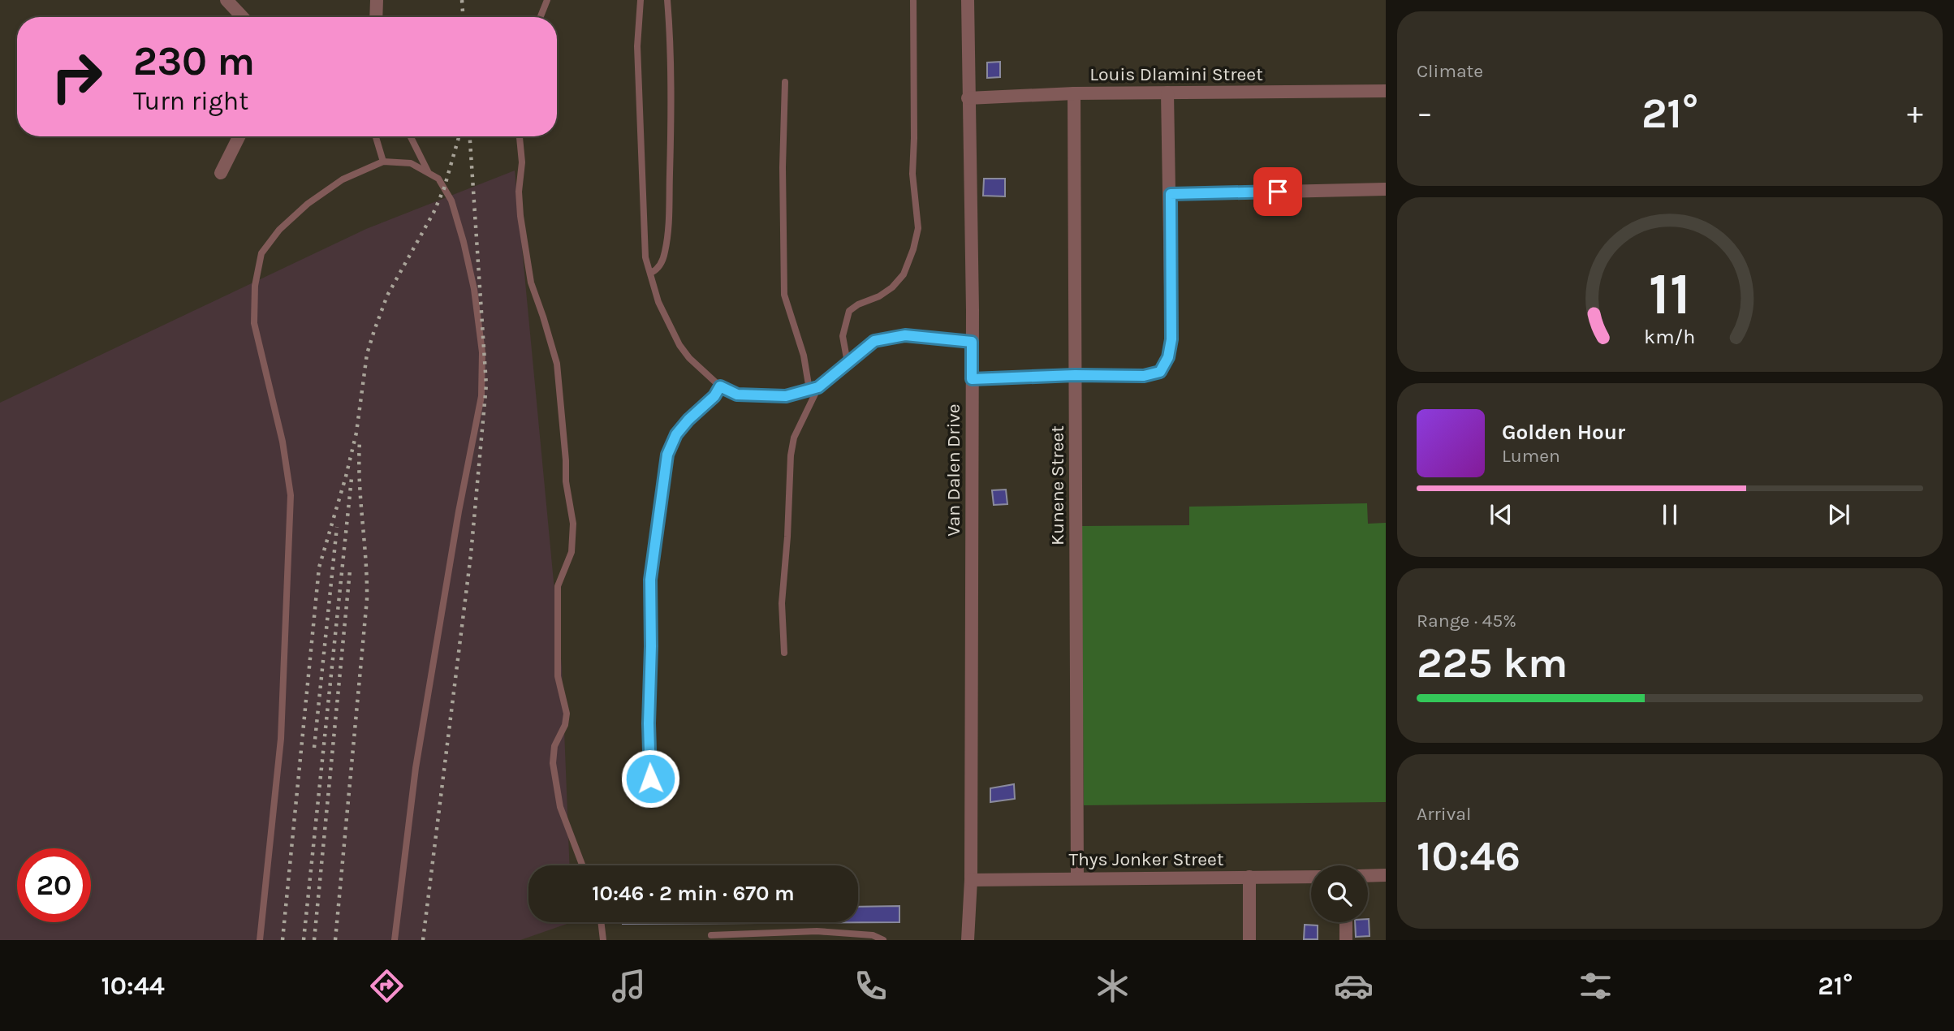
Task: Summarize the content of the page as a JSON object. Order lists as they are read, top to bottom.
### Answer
{
  "streets": {
    "street": [
      "Louis Dlamini Street",
      "Van Dalen Drive",
      "Kunene Street",
      "Thys Jonker Street"
    ]
  },
  "crossings": [
    ["Louis Dlamini Street", "Van Dalen Drive"],
    ["Louis Dlamini Street", "Kunene Street"],
    ["Van Dalen Drive", "Thys Jonker Street"],
    ["Kunene Street", "Thys Jonker Street"]
  ],
  "page": {
    "tile": [
      "Climate",
      ["Range · 45%", "225 km"],
      ["Arrival", "10:46"]
    ],
    "turn": ["230 m", "Turn right"],
    "heat": ["−", "21°", "+"],
    "song": ["Golden Hour", "Lumen"],
    "limit": "20",
    "trip": "10:46 · 2 min · 670 m",
    "tabs": ["10:44", "21°"],
    "gauge": ["11", "km/h"]
  }
}
